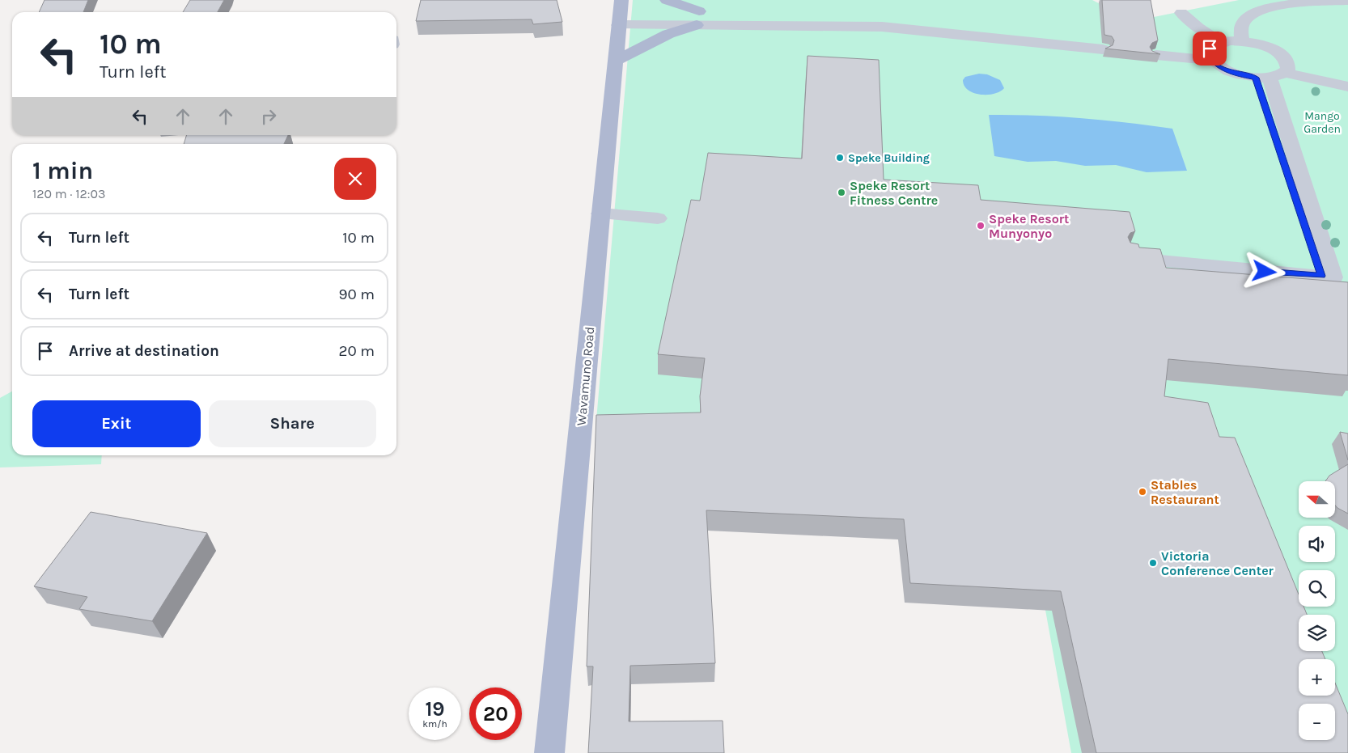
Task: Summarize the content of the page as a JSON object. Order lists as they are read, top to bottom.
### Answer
{
  "streets": {
    "main road": ["Wavamuno Road"]
  },
  "parks": ["Mango Garden"],
  "places": [
    "Speke Building",
    "Speke Resort Fitness Centre",
    "Speke Resort Munyonyo",
    "Stables Restaurant",
    "Victoria Conference Center"
  ],
  "north": "left",
  "page": {
    "turn": ["10 m", "Turn left"],
    "heading": ["1 min", "120 m · 12:03"],
    "list": [
      {
        "name": "Turn left",
        "value": "10 m"
      },
      {
        "name": "Turn left",
        "value": "90 m"
      },
      {
        "name": "Arrive at destination",
        "value": "20 m"
      }
    ],
    "buttons": ["Exit", "Share"],
    "map_buttons": ["+", "−"],
    "speed": "19 km/h",
    "limit": "20"
  }
}
